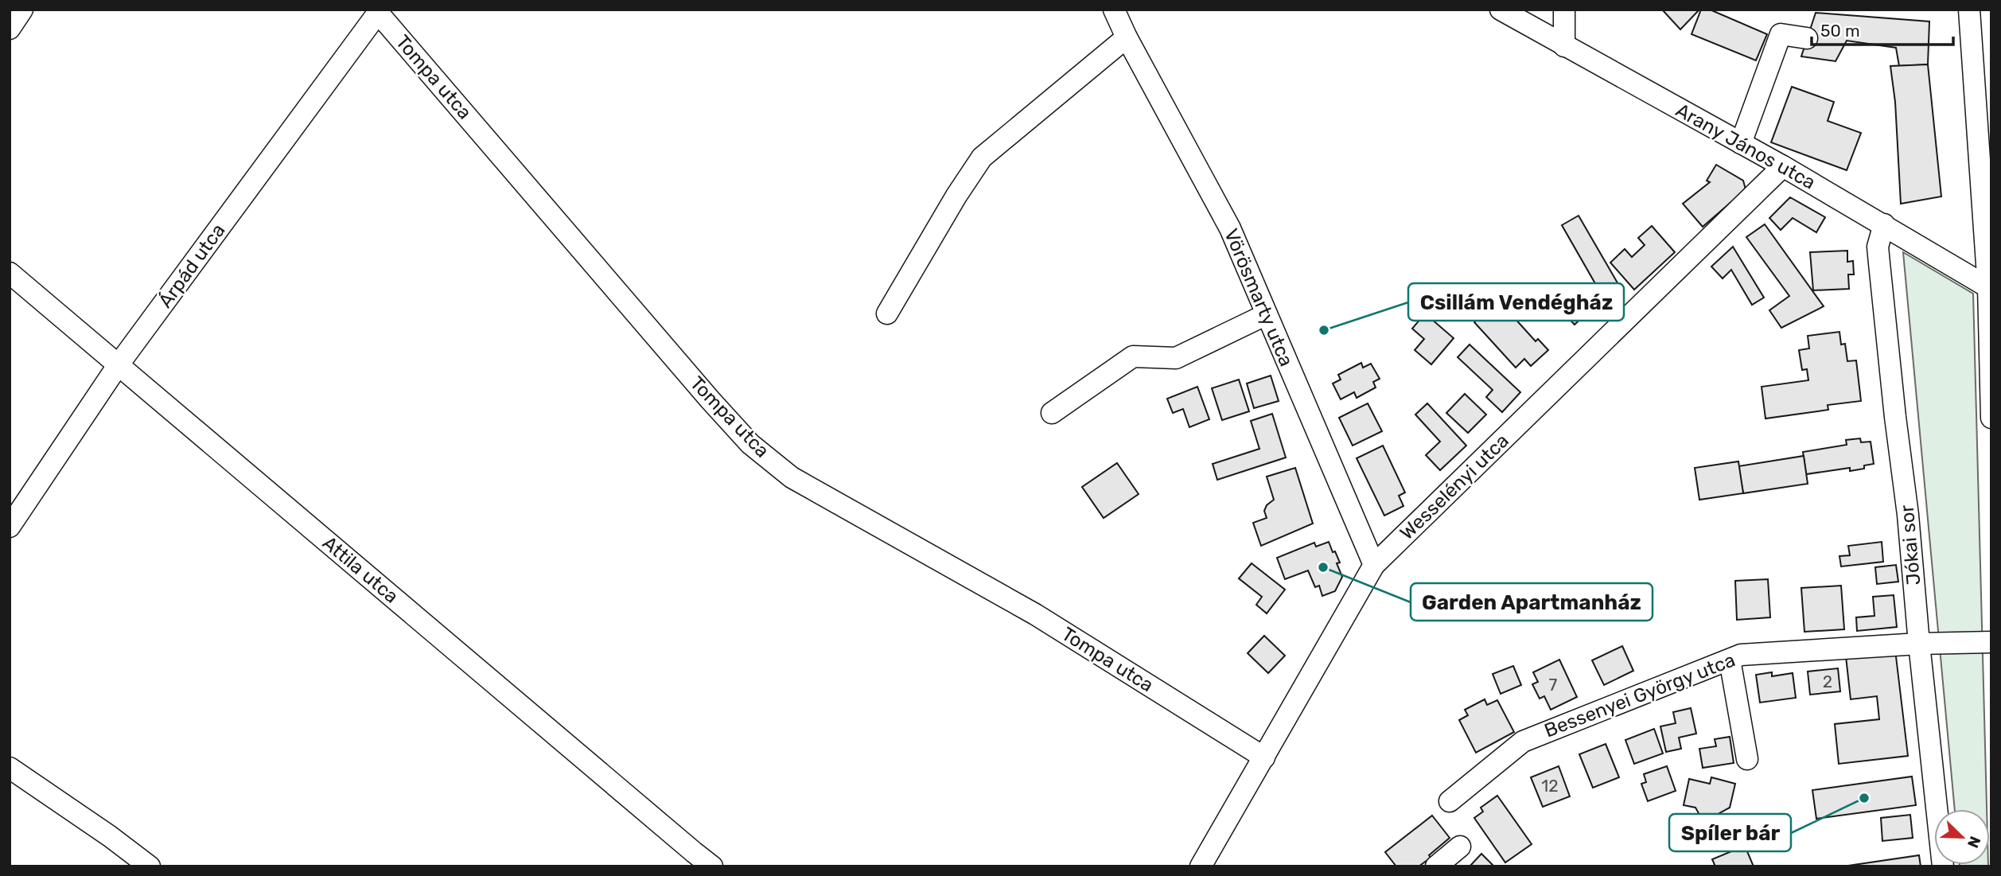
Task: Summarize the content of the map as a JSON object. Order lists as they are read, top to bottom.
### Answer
{
  "streets": {
    "street": [
      "Tompa utca",
      "Arany János utca",
      "Árpád utca",
      "Vörösmarty utca",
      "Wesselényi utca",
      "Jókai sor",
      "Attila utca",
      "Bessenyei György utca"
    ]
  },
  "crossings": [
    ["Tompa utca", "Árpád utca"],
    ["Tompa utca", "Wesselényi utca"],
    ["Arany János utca", "Wesselényi utca"],
    ["Arany János utca", "Jókai sor"],
    ["Árpád utca", "Attila utca"],
    ["Vörösmarty utca", "Wesselényi utca"],
    ["Jókai sor", "Bessenyei György utca"]
  ],
  "places": ["Csillám Vendégház", "Garden Apartmanház", "Spíler bár"],
  "house_numbers": ["2", "7", "12"],
  "scale_bar": "50 m",
  "north": "bottom right"
}
